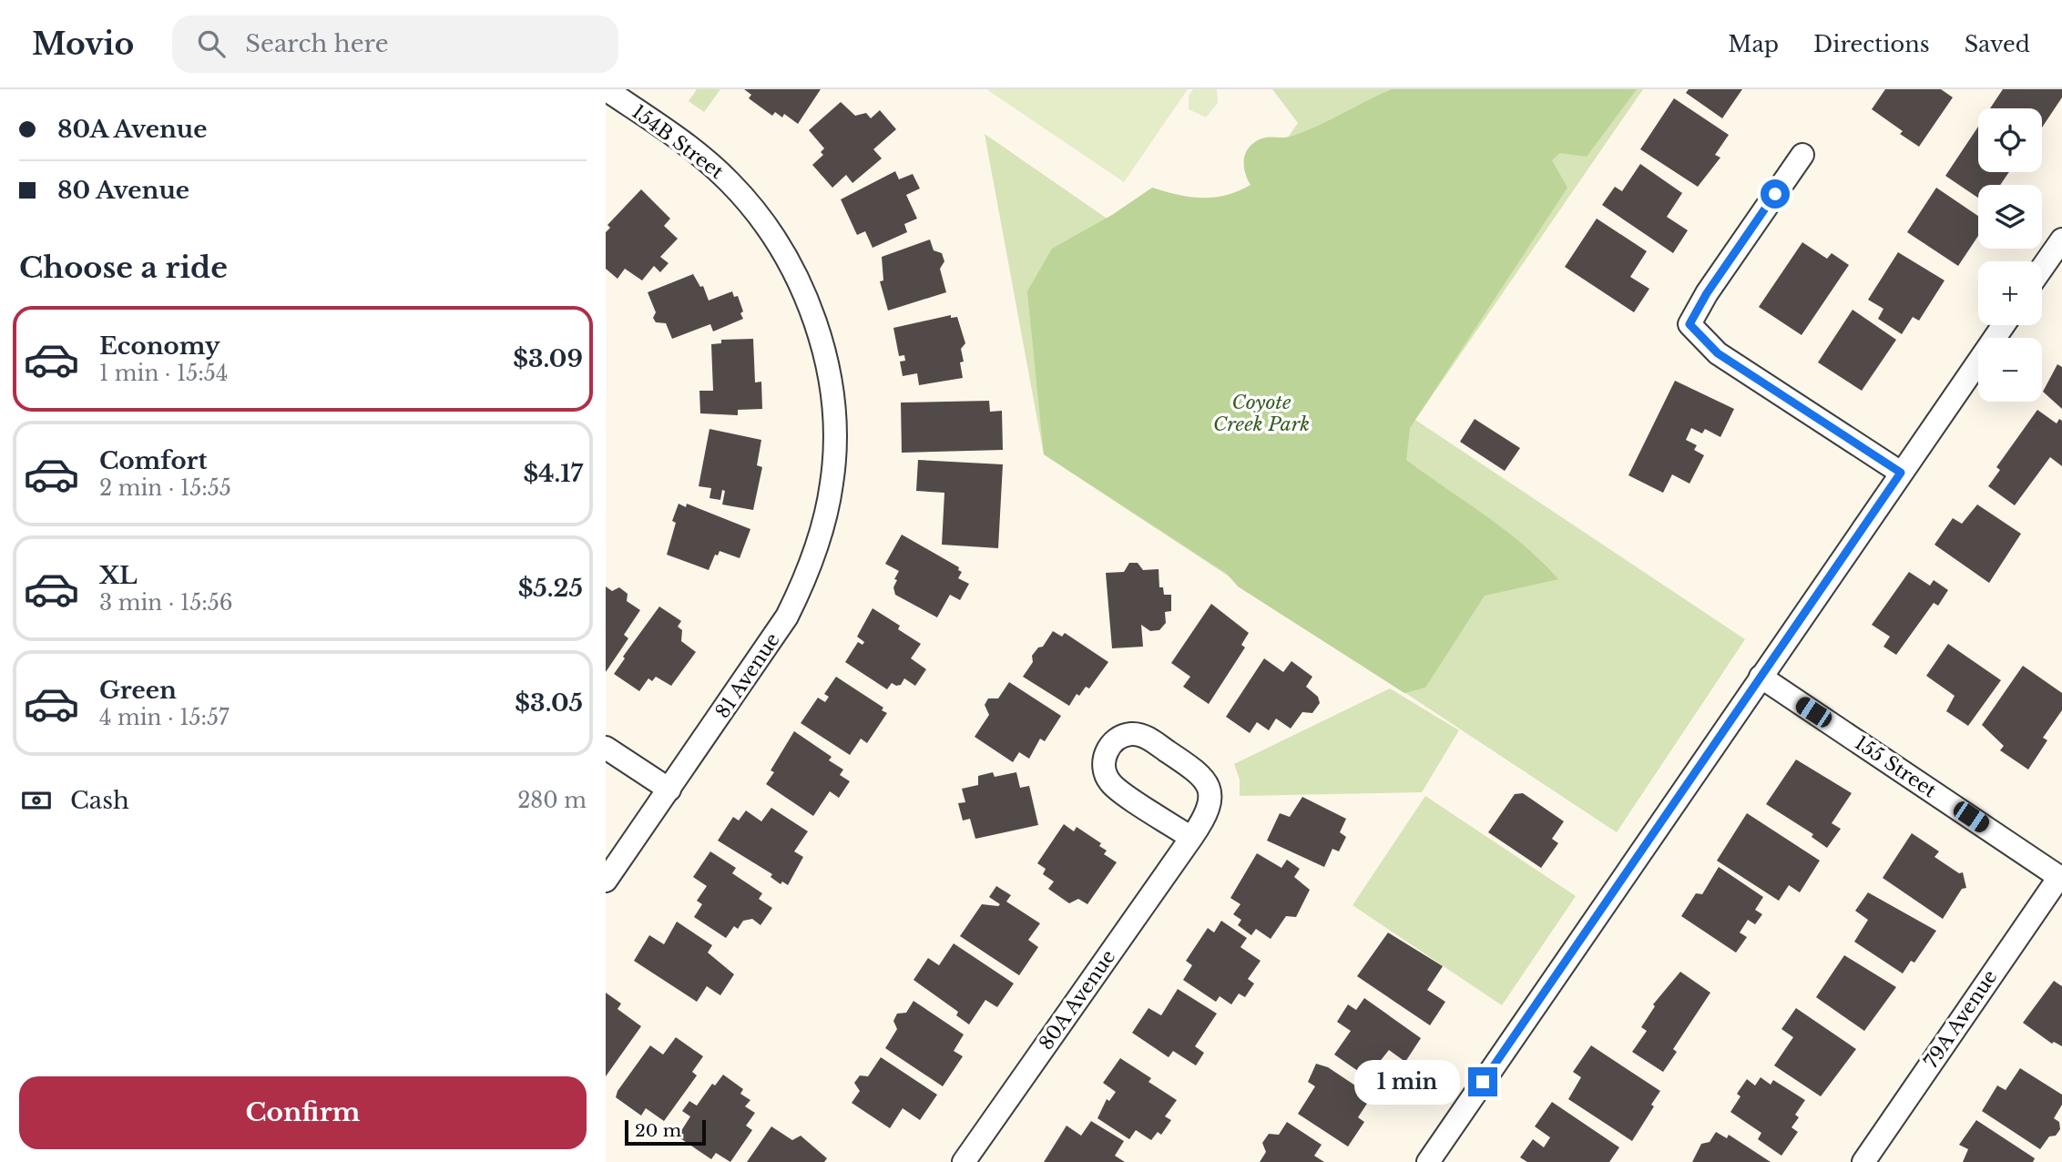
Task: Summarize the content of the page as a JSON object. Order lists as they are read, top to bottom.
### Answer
{
  "streets": {
    "street": [
      "154B Street",
      "81 Avenue",
      "155 Street",
      "80A Avenue",
      "79A Avenue"
    ]
  },
  "crossings": [
    ["154B Street", "81 Avenue"],
    ["155 Street", "79A Avenue"]
  ],
  "parks": ["Coyote Creek Park"],
  "scale_bar": "20 m",
  "page": {
    "header": "Movio",
    "search": "Search here",
    "nav": ["Map", "Directions", "Saved"],
    "banner": ["80A Avenue", "80 Avenue"],
    "map_buttons": ["+", "−"],
    "heading": "Choose a ride",
    "list": [
      {
        "name": "Economy",
        "note": "1 min · 15:54",
        "value": "$3.09"
      },
      {
        "name": "Comfort",
        "note": "2 min · 15:55",
        "value": "$4.17"
      },
      {
        "name": "XL",
        "note": "3 min · 15:56",
        "value": "$5.25"
      },
      {
        "name": "Green",
        "note": "4 min · 15:57",
        "value": "$3.05"
      }
    ],
    "pay": ["Cash", "280 m"],
    "bubble": "1 min",
    "buttons": "Confirm",
    "scale": "20 m"
  }
}
